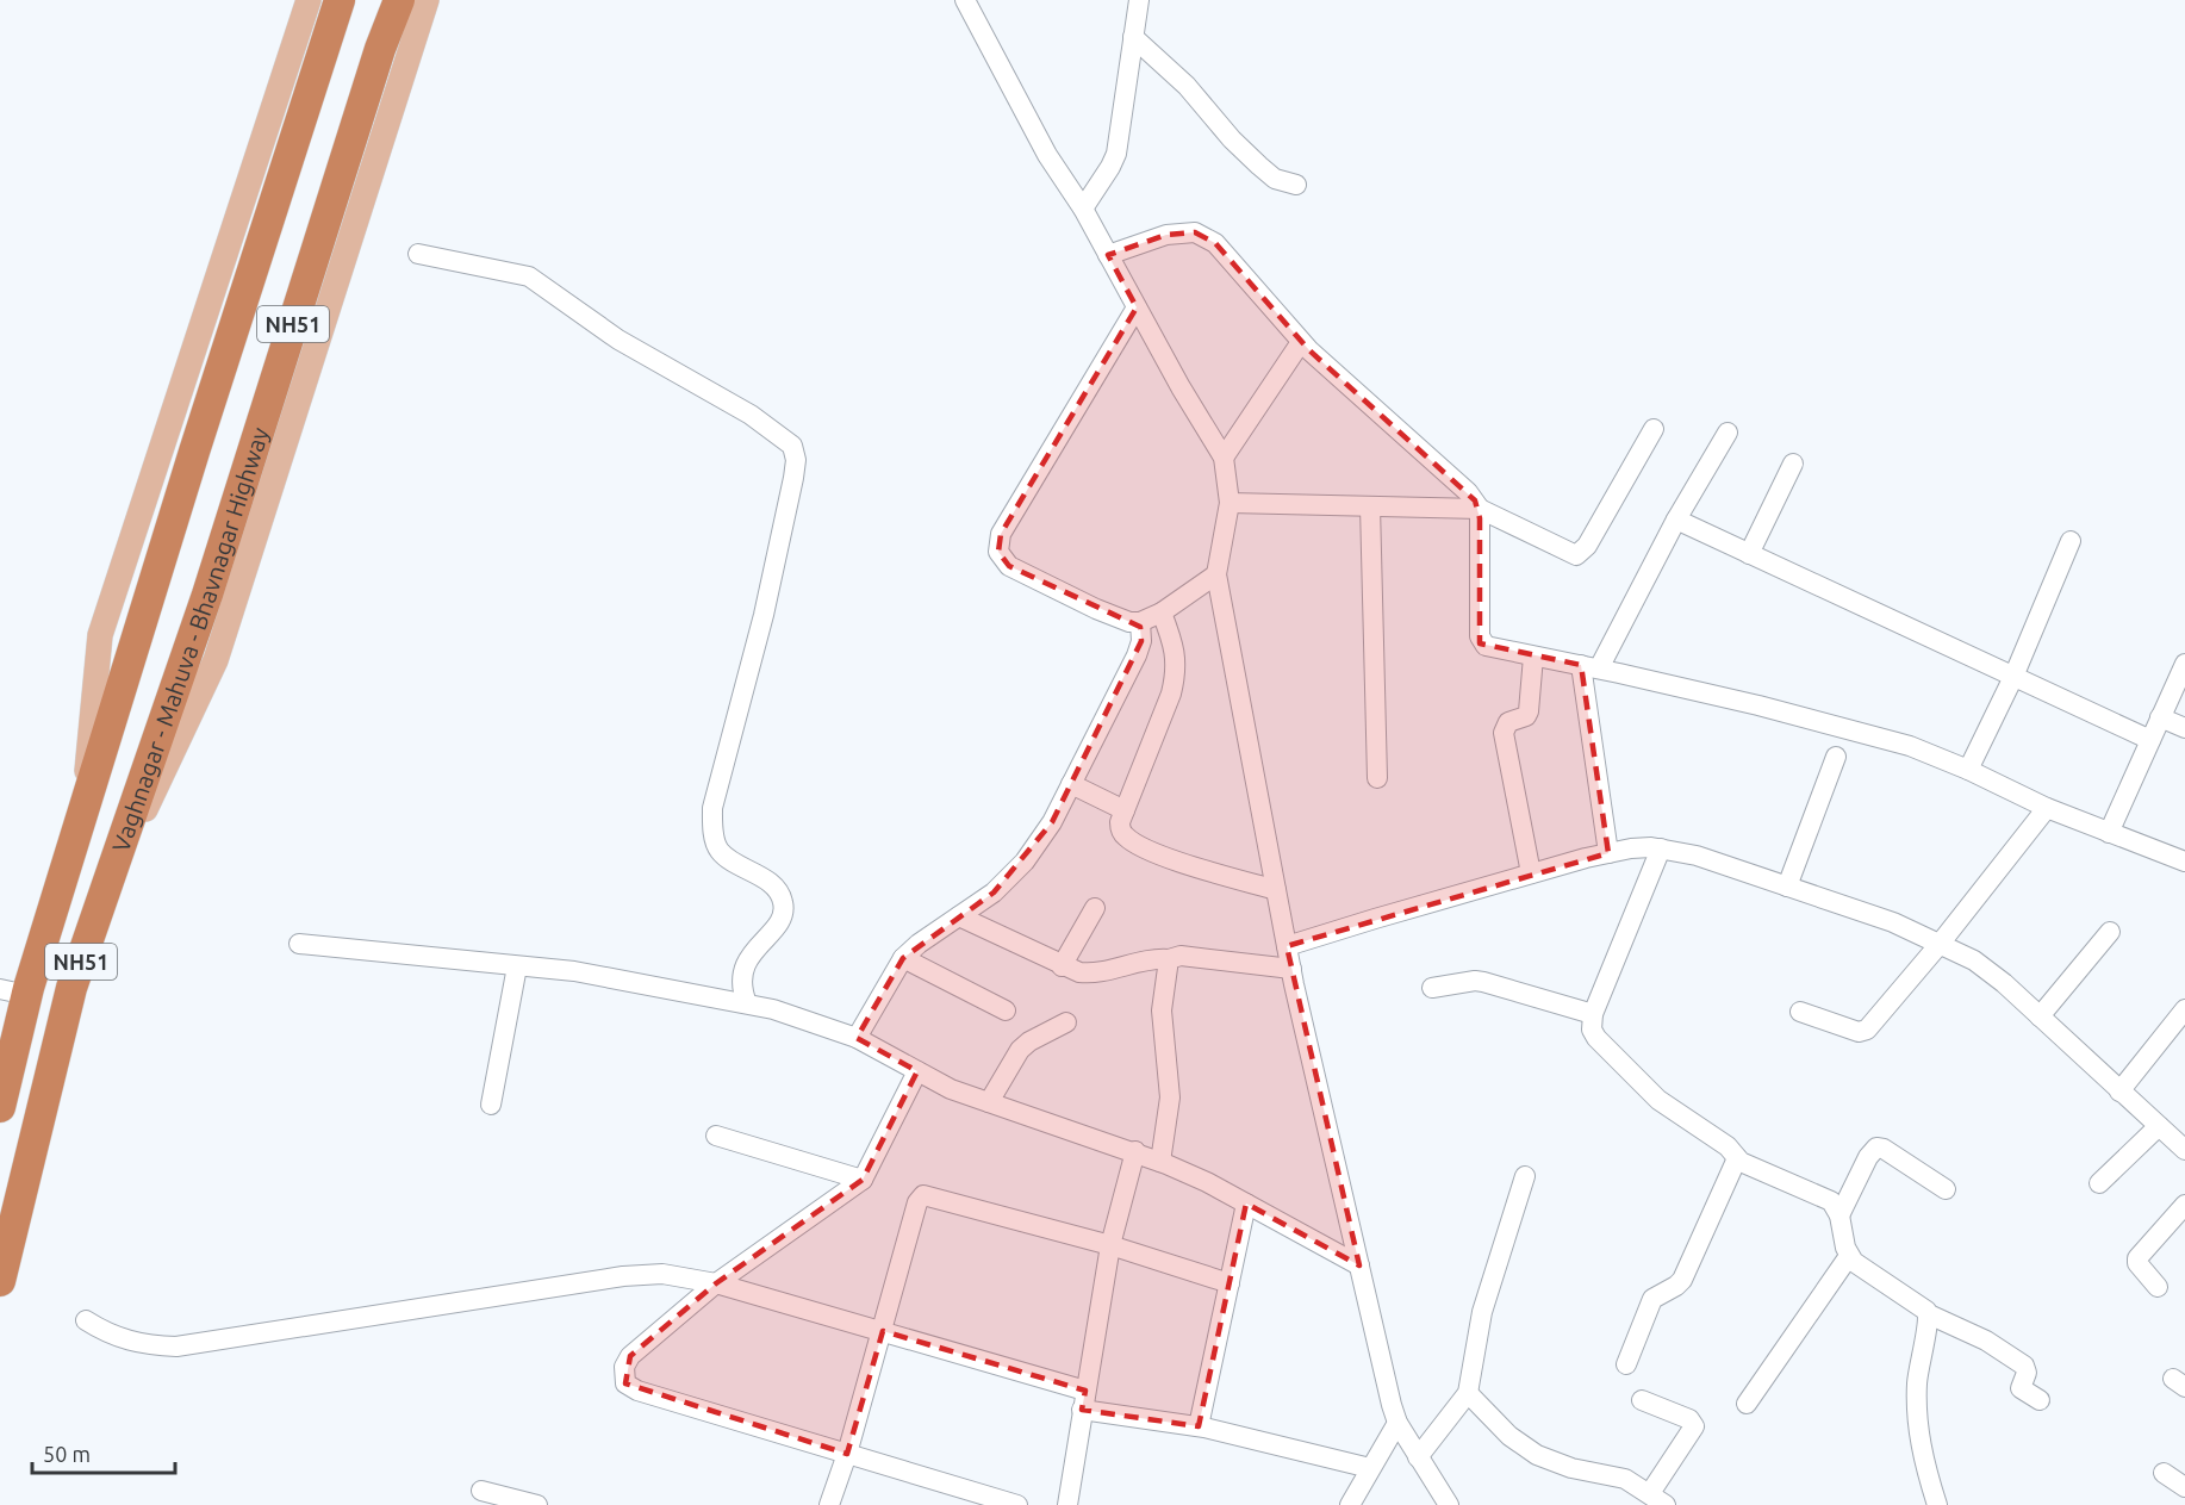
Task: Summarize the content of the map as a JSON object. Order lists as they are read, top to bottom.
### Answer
{
  "streets": {
    "highway": ["NH51", "Vaghnagar - Mahuva - Bhavnagar Highway"]
  },
  "scale_bar": "50 m"
}
